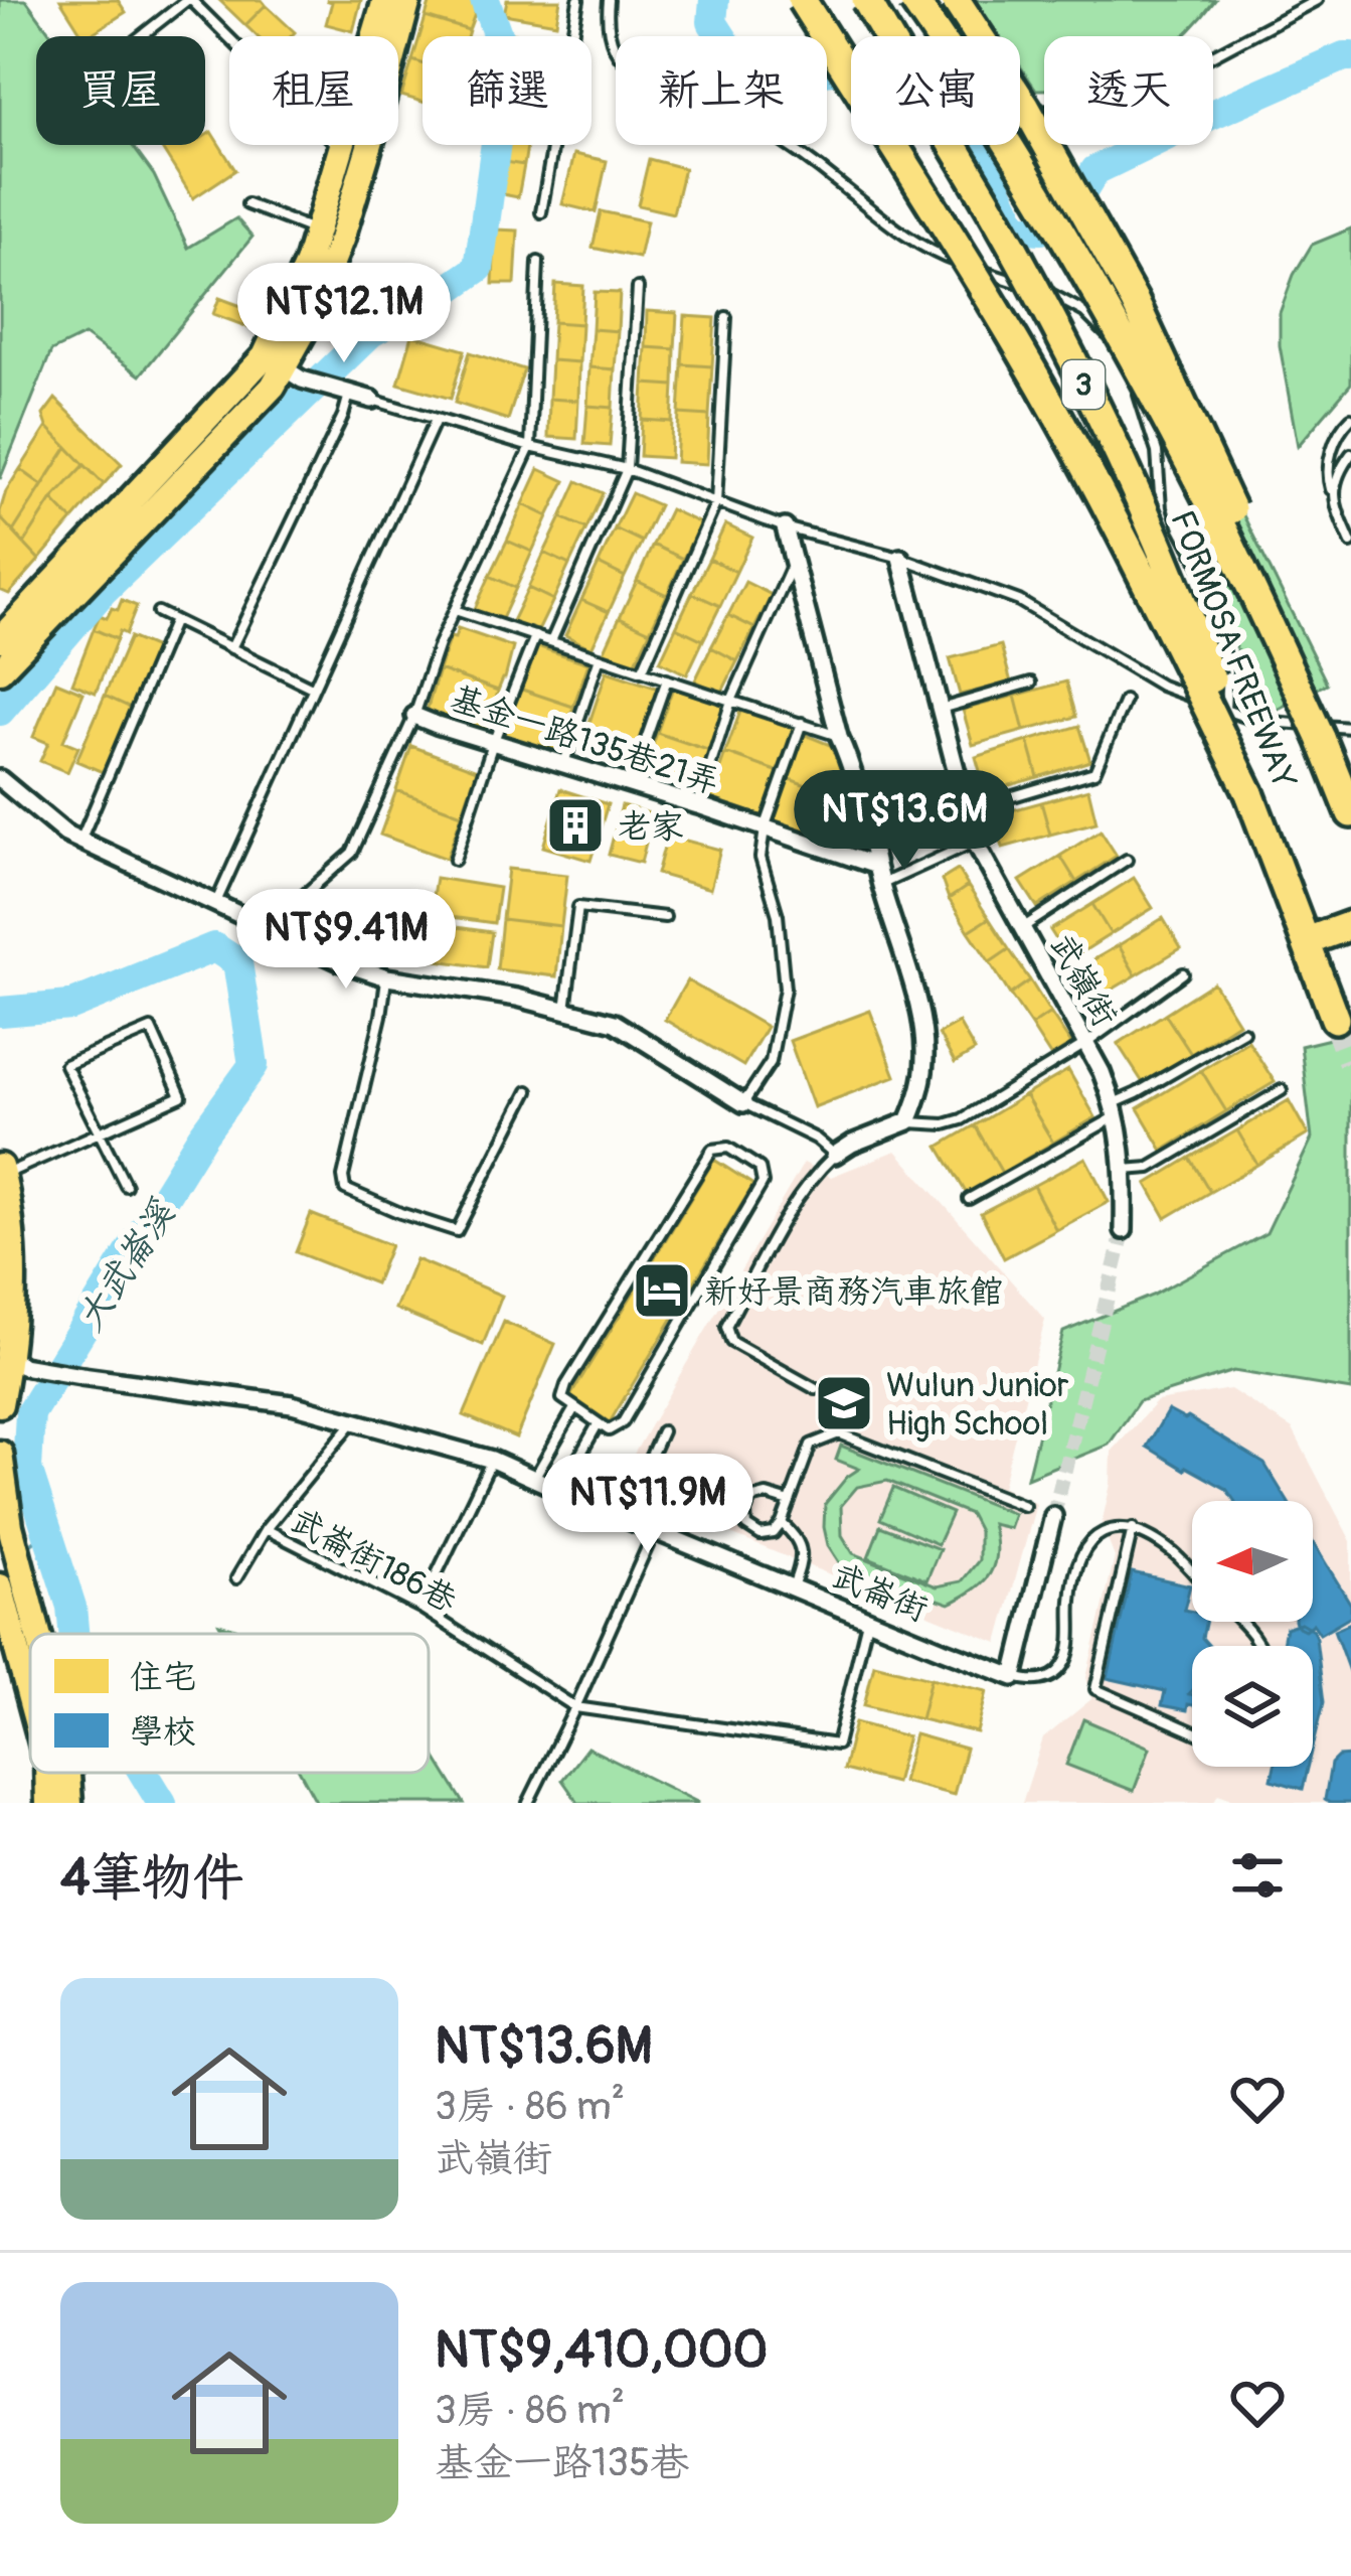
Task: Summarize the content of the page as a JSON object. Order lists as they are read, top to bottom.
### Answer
{
  "streets": {
    "highway": ["3", "FORMOSA FREEWAY"],
    "street": ["基金一路135巷21弄", "武嶺街", "武崙街"],
    "lane": ["武崙街186巷"]
  },
  "crossings": [
    ["武崙街186巷", "武崙街"]
  ],
  "water": ["大武崙溪"],
  "places": {
    "building": ["老家"],
    "hotel": ["新好景商務汽車旅館"],
    "school or university": ["Wulun Junior High School"]
  },
  "legend": ["住宅", "學校"],
  "north": "left",
  "page": {
    "chip": [
      "買屋",
      "租屋",
      "篩選",
      "新上架",
      "公寓",
      "透天"
    ],
    "price": [
      "NT$12.1M",
      "NT$13.6M",
      "NT$9.41M",
      "NT$11.9M"
    ],
    "heading": "4筆物件",
    "list": [
      {
        "name": "NT$13.6M",
        "note": "3房 · 86 m² · 武嶺街"
      },
      {
        "name": "NT$9,410,000",
        "note": "3房 · 86 m² · 基金一路135巷"
      }
    ]
  }
}
